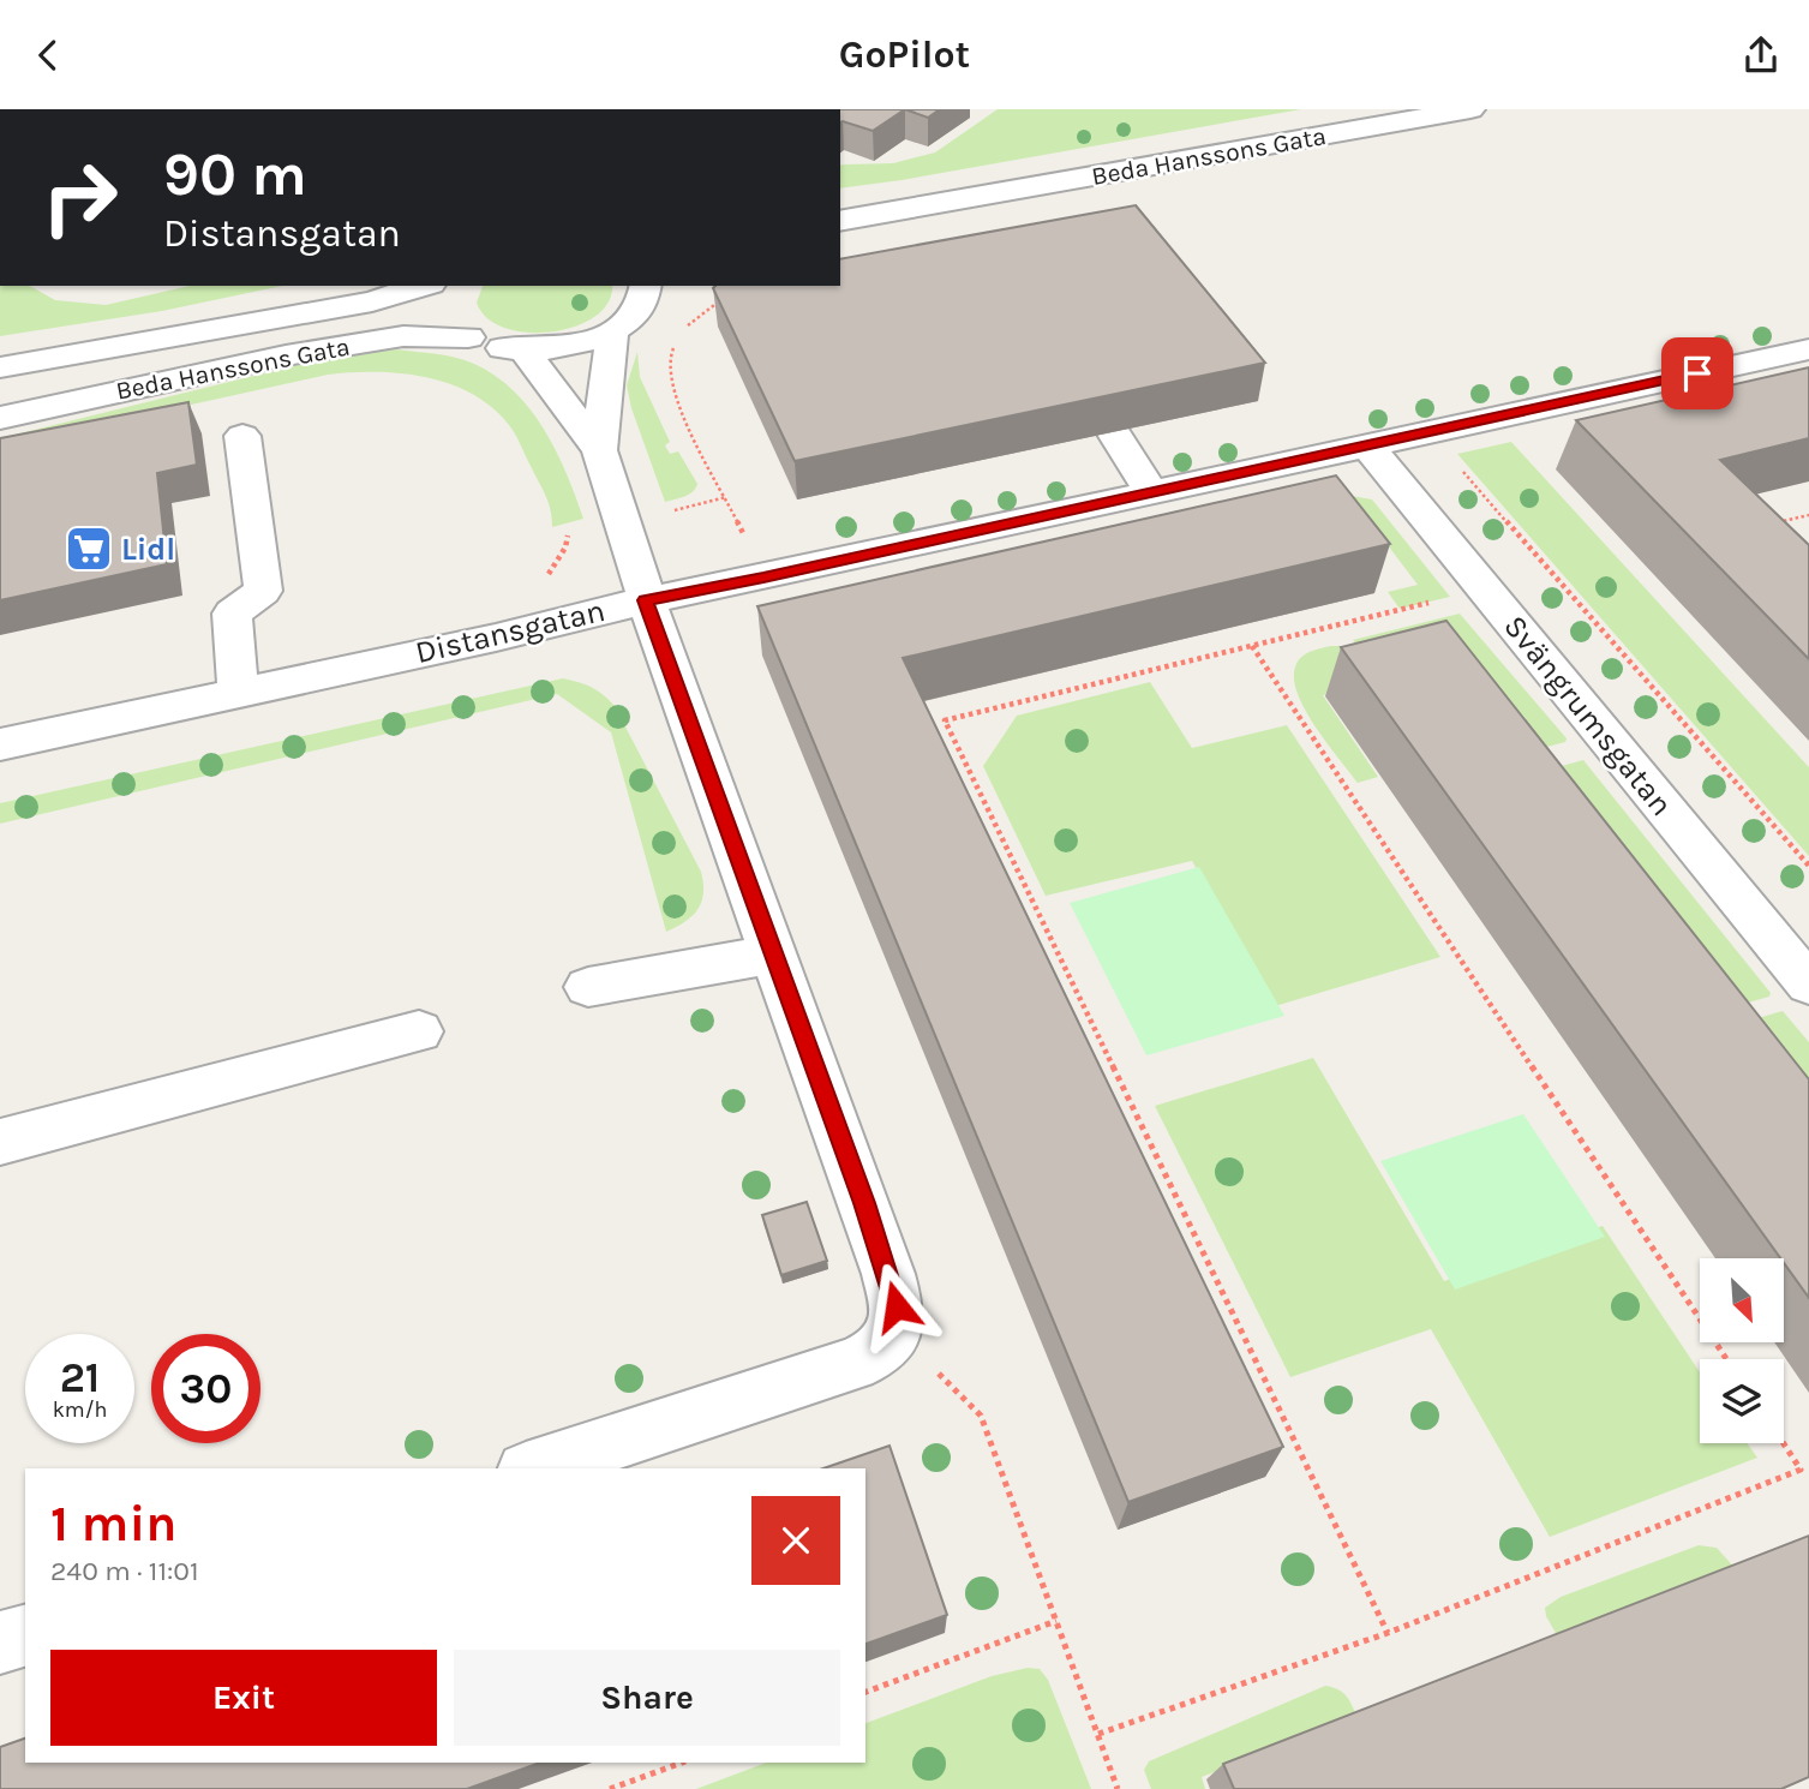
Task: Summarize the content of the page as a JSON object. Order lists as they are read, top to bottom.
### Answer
{
  "streets": {
    "street": ["Beda Hanssons Gata", "Distansgatan", "Svängrumsgatan"]
  },
  "crossings": [
    ["Distansgatan", "Svängrumsgatan"]
  ],
  "places": {
    "supermarket": ["Lidl"]
  },
  "north": "bottom right",
  "page": {
    "header": "GoPilot",
    "turn": ["90 m", "Distansgatan"],
    "speed": "21 km/h",
    "limit": "30",
    "heading": ["1 min", "240 m · 11:01"],
    "buttons": ["Exit", "Share"]
  }
}
